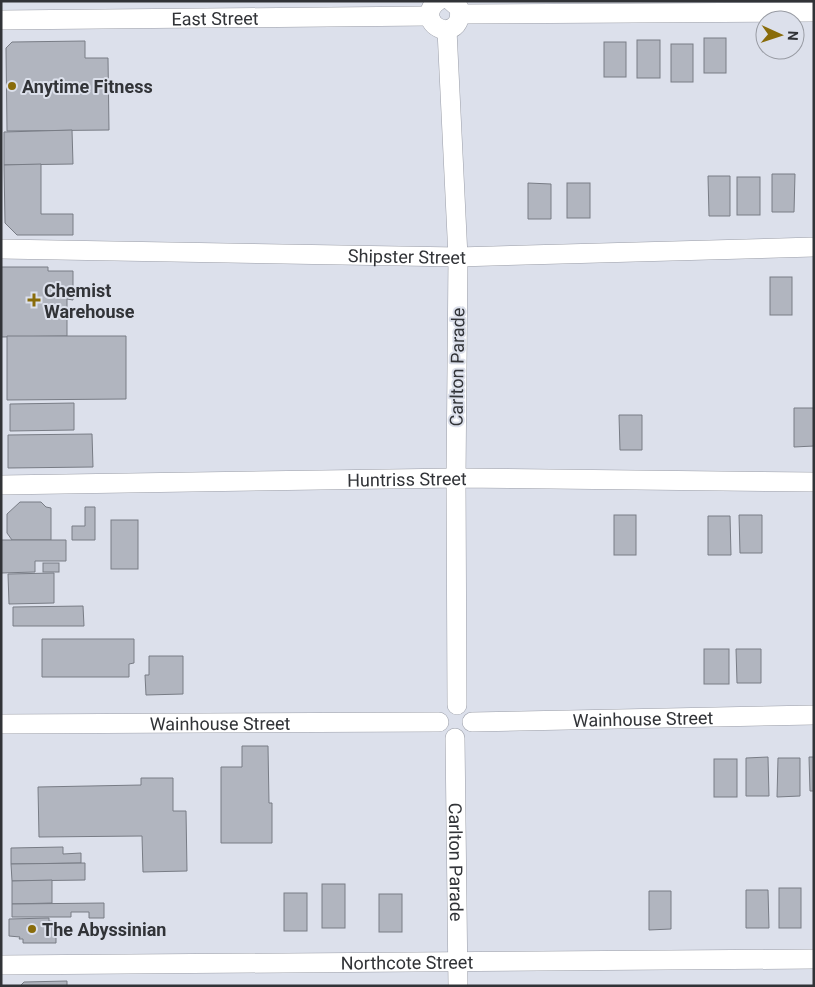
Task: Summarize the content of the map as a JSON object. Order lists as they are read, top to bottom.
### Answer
{
  "streets": {
    "street": [
      "East Street",
      "Shipster Street",
      "Carlton Parade",
      "Huntriss Street",
      "Wainhouse Street",
      "Northcote Street"
    ]
  },
  "crossings": [
    ["Shipster Street", "Carlton Parade"],
    ["Carlton Parade", "Huntriss Street"],
    ["Carlton Parade", "Wainhouse Street"],
    ["Carlton Parade", "Northcote Street"]
  ],
  "places": {
    "other": ["Anytime Fitness", "The Abyssinian"],
    "health": ["Chemist Warehouse"]
  },
  "north": "right"
}
